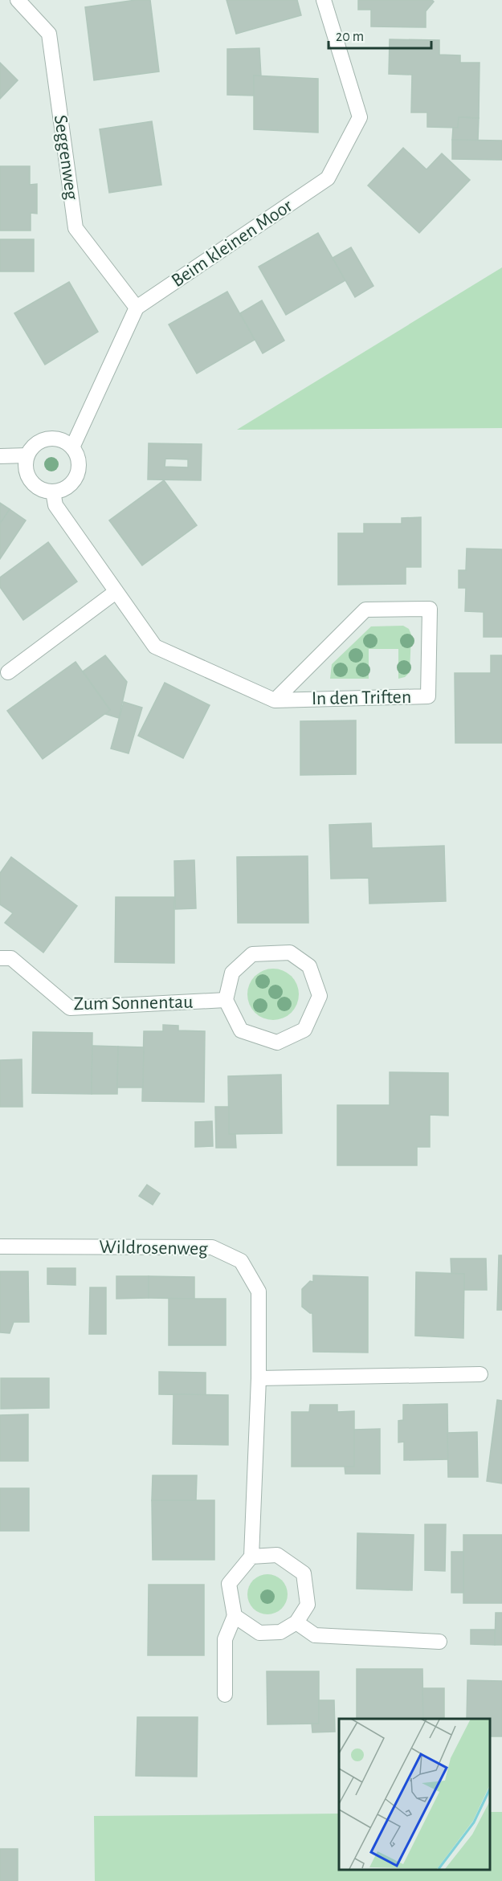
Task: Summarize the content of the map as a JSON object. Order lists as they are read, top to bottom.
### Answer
{
  "streets": {
    "street": [
      "Seggenweg",
      "Beim kleinen Moor",
      "In den Triften",
      "Zum Sonnentau",
      "Wildrosenweg"
    ]
  },
  "crossings": [
    ["Seggenweg", "Beim kleinen Moor"]
  ],
  "scale_bar": "20 m"
}
